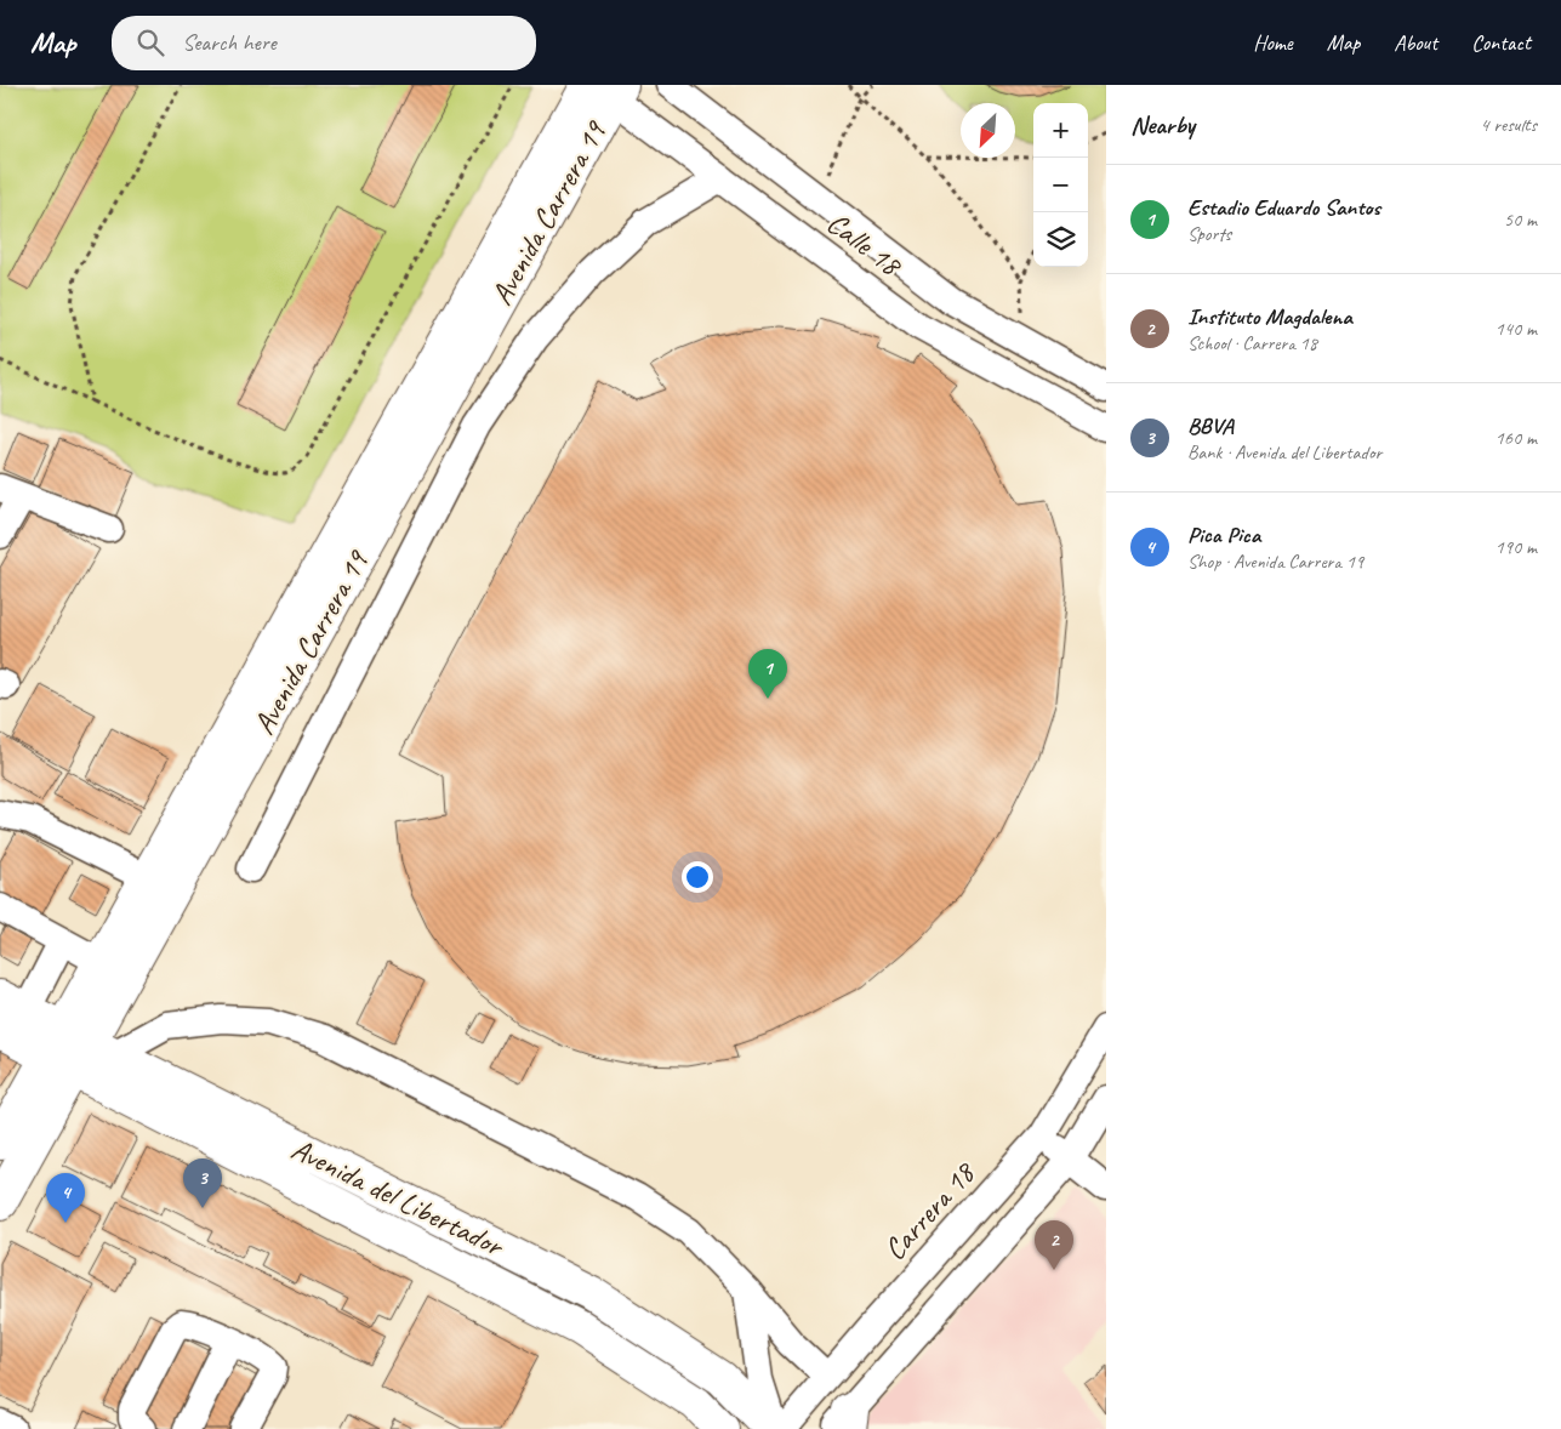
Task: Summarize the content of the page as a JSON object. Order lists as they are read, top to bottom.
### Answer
{
  "streets": {
    "main road": ["Avenida Carrera 19", "Avenida del Libertador"],
    "street": ["Calle 18", "Carrera 18"]
  },
  "crossings": [
    ["Avenida Carrera 19", "Calle 18"],
    ["Avenida Carrera 19", "Avenida del Libertador"]
  ],
  "north": "bottom left",
  "page": {
    "header": "Map",
    "search": "Search here",
    "nav": [
      "Home",
      "Map",
      "About",
      "Contact"
    ],
    "heading": ["Nearby", "4 results"],
    "map_buttons": ["+", "−"],
    "list": [
      {
        "mark": "1",
        "name": "Estadio Eduardo Santos",
        "note": "Sports",
        "value": "50 m"
      },
      {
        "mark": "2",
        "name": "Instituto Magdalena",
        "note": "School · Carrera 18",
        "value": "140 m"
      },
      {
        "mark": "3",
        "name": "BBVA",
        "note": "Bank · Avenida del Libertador",
        "value": "160 m"
      },
      {
        "mark": "4",
        "name": "Pica Pica",
        "note": "Shop · Avenida Carrera 19",
        "value": "190 m"
      }
    ],
    "pins": [
      "1",
      "3",
      "4",
      "2"
    ]
  }
}
